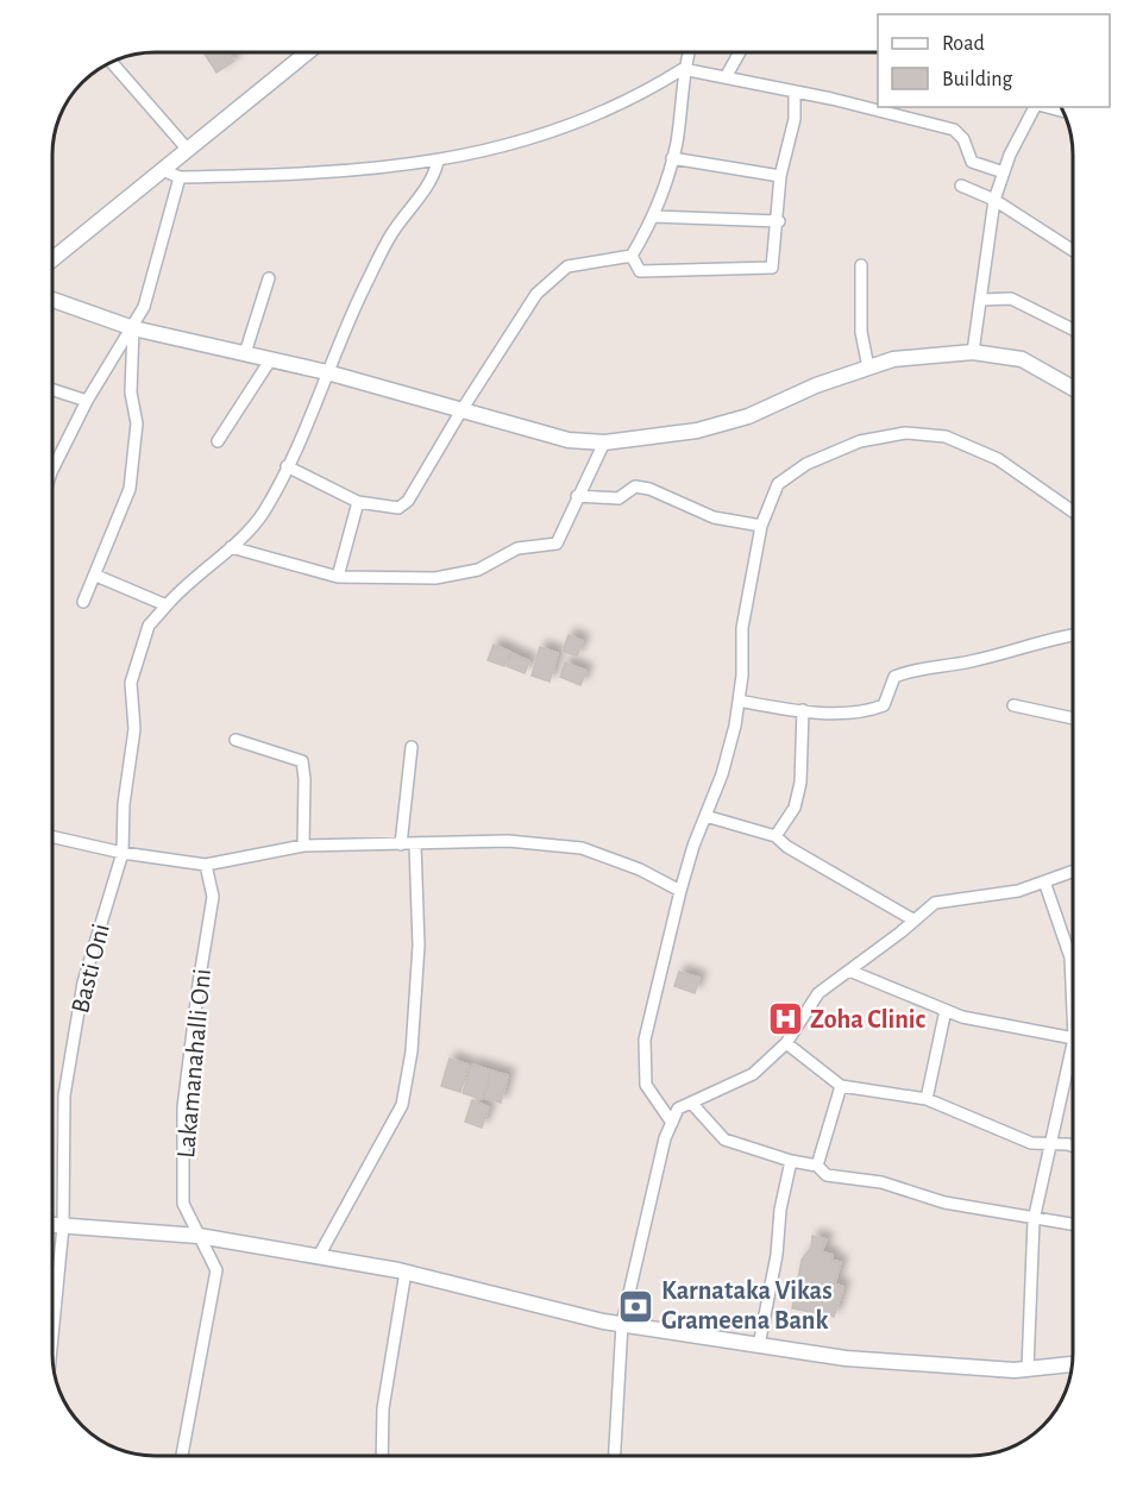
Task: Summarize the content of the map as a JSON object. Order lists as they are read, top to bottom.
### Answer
{
  "streets": {
    "street": ["Basti Oni", "Lakamanahalli Oni"]
  },
  "places": {
    "hospital": ["Zoha Clinic"],
    "bank": ["Karnataka Vikas Grameena Bank"]
  },
  "legend": ["Road", "Building"]
}
